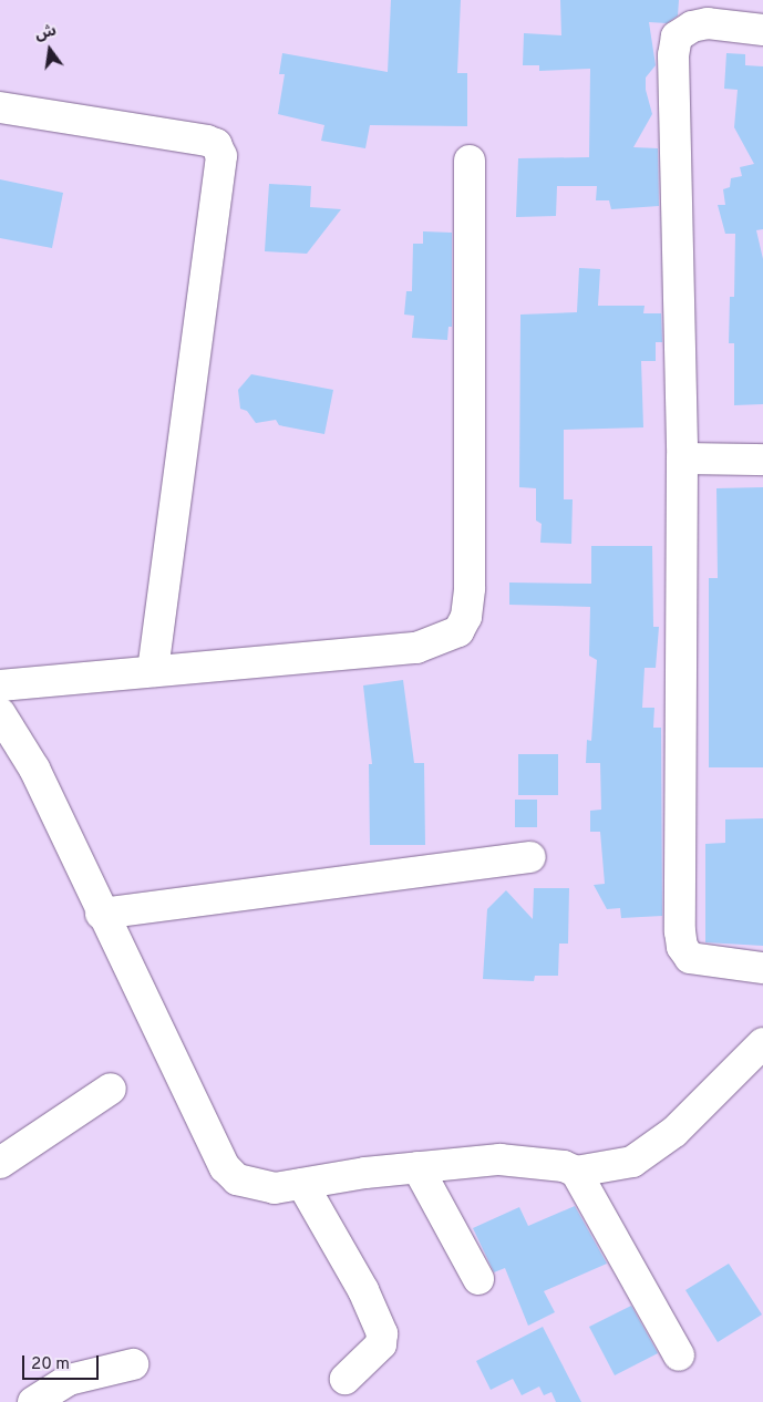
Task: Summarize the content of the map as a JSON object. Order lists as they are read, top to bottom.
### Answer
{
  "scale_bar": "20 m",
  "north": "top"
}
